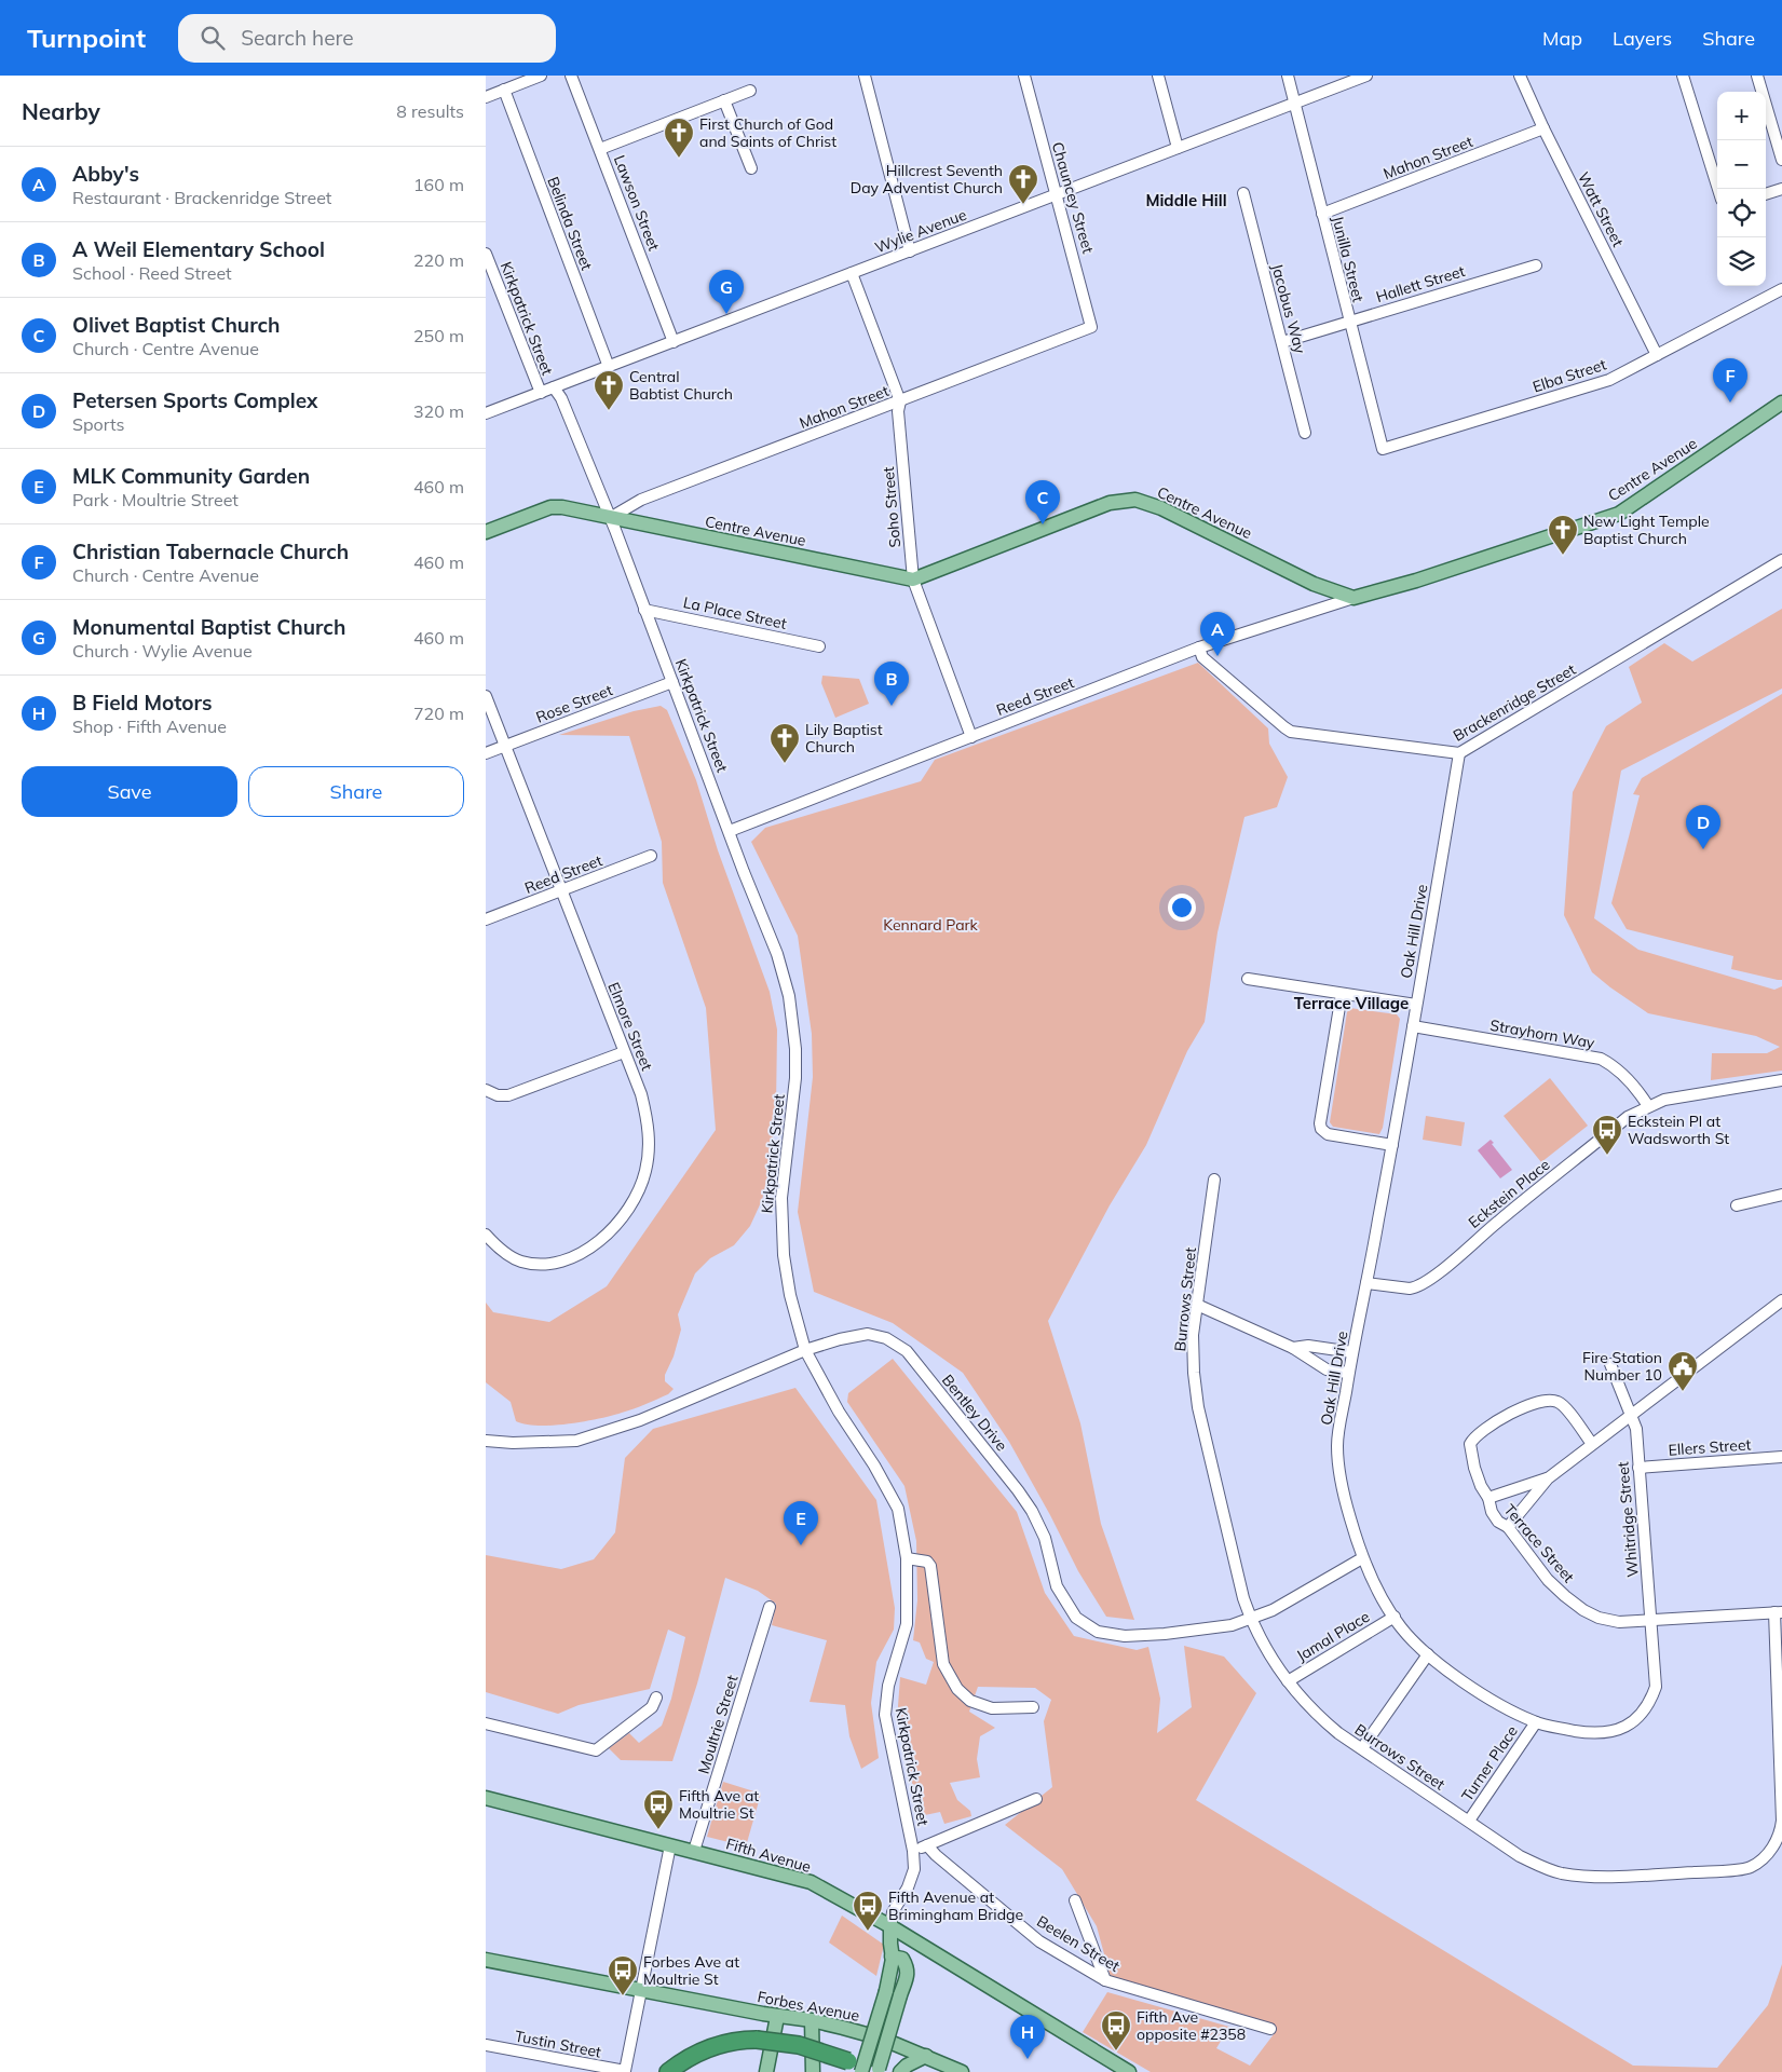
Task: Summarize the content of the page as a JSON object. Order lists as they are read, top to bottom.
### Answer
{
  "streets": {
    "main road": ["Centre Avenue", "Fifth Avenue", "Forbes Avenue"],
    "street": [
      "Mahon Street",
      "Chauncey Street",
      "Lawson Street",
      "Watt Street",
      "Belinda Street",
      "Wylie Avenue",
      "Junilla Street",
      "Hallett Street",
      "Jacobus Way",
      "Kirkpatrick Street",
      "Elba Street",
      "Soho Street",
      "La Place Street",
      "Reed Street",
      "Brackenridge Street",
      "Rose Street",
      "Oak Hill Drive",
      "Elmore Street",
      "Strayhorn Way",
      "Eckstein Place",
      "Burrows Street",
      "Bentley Drive",
      "Ellers Street",
      "Whitridge Street",
      "Terrace Street",
      "Jamal Place",
      "Moultrie Street",
      "Turner Place",
      "Beelen Street",
      "Tustin Street"
    ]
  },
  "crossings": [
    ["Mahon Street", "Chauncey Street"],
    ["Mahon Street", "Watt Street"],
    ["Mahon Street", "Junilla Street"],
    ["Mahon Street", "Kirkpatrick Street"],
    ["Mahon Street", "Centre Avenue"],
    ["Mahon Street", "Soho Street"],
    ["Chauncey Street", "Wylie Avenue"],
    ["Lawson Street", "Wylie Avenue"],
    ["Watt Street", "Elba Street"],
    ["Belinda Street", "Wylie Avenue"],
    ["Wylie Avenue", "Junilla Street"],
    ["Wylie Avenue", "Kirkpatrick Street"],
    ["Wylie Avenue", "Soho Street"],
    ["Junilla Street", "Hallett Street"],
    ["Junilla Street", "Elba Street"],
    ["Hallett Street", "Jacobus Way"],
    ["Kirkpatrick Street", "Centre Avenue"],
    ["Kirkpatrick Street", "La Place Street"],
    ["Kirkpatrick Street", "Reed Street"],
    ["Kirkpatrick Street", "Rose Street"],
    ["Kirkpatrick Street", "Bentley Drive"],
    ["Kirkpatrick Street", "Fifth Avenue"],
    ["Centre Avenue", "Soho Street"],
    ["Centre Avenue", "Reed Street"],
    ["Soho Street", "Reed Street"],
    ["Reed Street", "Brackenridge Street"],
    ["Reed Street", "Elmore Street"],
    ["Brackenridge Street", "Oak Hill Drive"],
    ["Rose Street", "Elmore Street"],
    ["Oak Hill Drive", "Strayhorn Way"],
    ["Oak Hill Drive", "Eckstein Place"],
    ["Oak Hill Drive", "Bentley Drive"],
    ["Oak Hill Drive", "Whitridge Street"],
    ["Oak Hill Drive", "Terrace Street"],
    ["Oak Hill Drive", "Jamal Place"],
    ["Oak Hill Drive", "Turner Place"],
    ["Strayhorn Way", "Eckstein Place"],
    ["Burrows Street", "Bentley Drive"],
    ["Burrows Street", "Terrace Street"],
    ["Burrows Street", "Jamal Place"],
    ["Burrows Street", "Turner Place"],
    ["Ellers Street", "Whitridge Street"],
    ["Whitridge Street", "Terrace Street"],
    ["Moultrie Street", "Fifth Avenue"]
  ],
  "districts": ["Middle Hill", "Terrace Village"],
  "parks": ["Kennard Park"],
  "places": {
    "church": [
      "First Church of God and Saints of Christ",
      "Hillcrest Seventh Day Adventist Church",
      "Central Babtist Church",
      "New Light Temple Baptist Church",
      "Lily Baptist Church"
    ],
    "bus stop": [
      "Eckstein Pl at Wadsworth St",
      "Fifth Ave at Moultrie St",
      "Fifth Avenue at Brimingham Bridge",
      "Forbes Ave at Moultrie St",
      "Fifth Ave opposite #2358"
    ],
    "public building": ["Fire Station Number 10"]
  },
  "page": {
    "header": "Turnpoint",
    "search": "Search here",
    "nav": ["Map", "Layers", "Share"],
    "heading": ["Nearby", "8 results"],
    "map_buttons": ["+", "−"],
    "list": [
      {
        "mark": "A",
        "name": "Abby's",
        "note": "Restaurant · Brackenridge Street",
        "value": "160 m"
      },
      {
        "mark": "B",
        "name": "A Weil Elementary School",
        "note": "School · Reed Street",
        "value": "220 m"
      },
      {
        "mark": "C",
        "name": "Olivet Baptist Church",
        "note": "Church · Centre Avenue",
        "value": "250 m"
      },
      {
        "mark": "D",
        "name": "Petersen Sports Complex",
        "note": "Sports",
        "value": "320 m"
      },
      {
        "mark": "E",
        "name": "MLK Community Garden",
        "note": "Park · Moultrie Street",
        "value": "460 m"
      },
      {
        "mark": "F",
        "name": "Christian Tabernacle Church",
        "note": "Church · Centre Avenue",
        "value": "460 m"
      },
      {
        "mark": "G",
        "name": "Monumental Baptist Church",
        "note": "Church · Wylie Avenue",
        "value": "460 m"
      },
      {
        "mark": "H",
        "name": "B Field Motors",
        "note": "Shop · Fifth Avenue",
        "value": "720 m"
      }
    ],
    "pins": [
      "G",
      "F",
      "C",
      "A",
      "B",
      "D",
      "E",
      "H"
    ],
    "buttons": ["Save", "Share"]
  }
}
